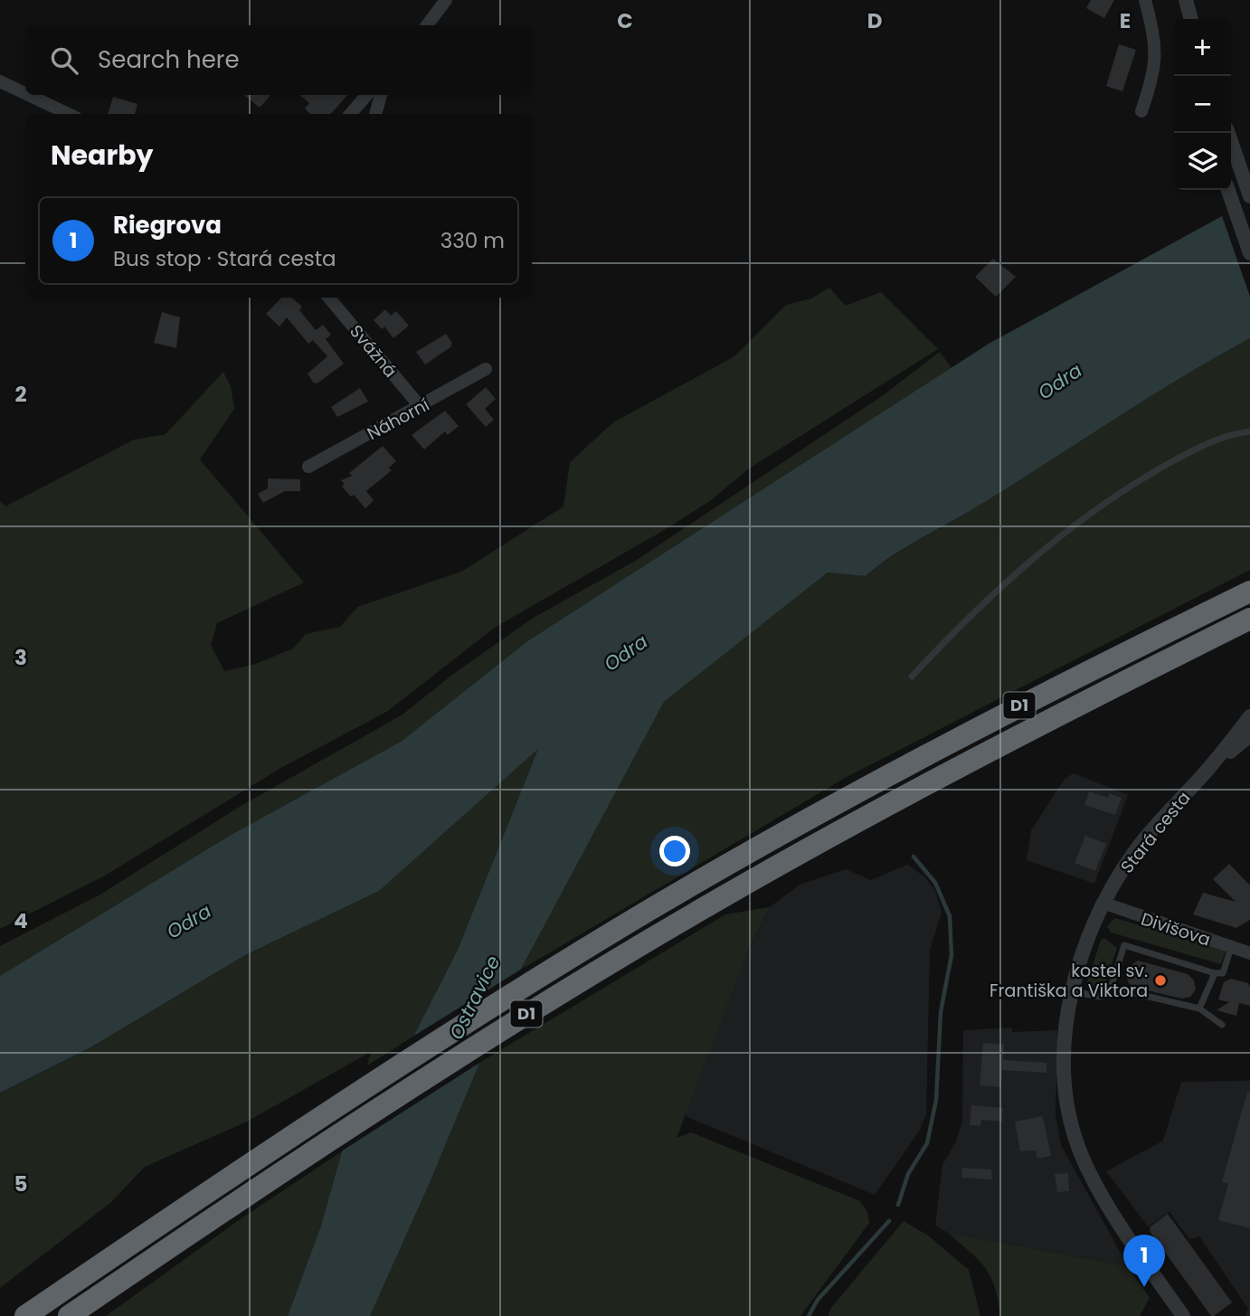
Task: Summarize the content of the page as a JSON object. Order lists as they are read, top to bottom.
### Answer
{
  "streets": {
    "highway": ["D1"],
    "street": [
      "Svážná",
      "Náhorní",
      "Stará cesta",
      "Divišova"
    ]
  },
  "crossings": [
    ["Svážná", "Náhorní"],
    ["Stará cesta", "Divišova"]
  ],
  "water": ["Odra", "Ostravice"],
  "places": ["kostel sv. Františka a Viktora"],
  "page": {
    "map_buttons": ["+", "−"],
    "search": "Search here",
    "heading": "Nearby",
    "list": [
      {
        "mark": "1",
        "name": "Riegrova",
        "note": "Bus stop · Stará cesta",
        "value": "330 m"
      }
    ],
    "pins": "1"
  },
  "grid": {
    "columns": ["C", "D", "E"],
    "rows": [
      "2",
      "3",
      "4",
      "5"
    ]
  }
}
